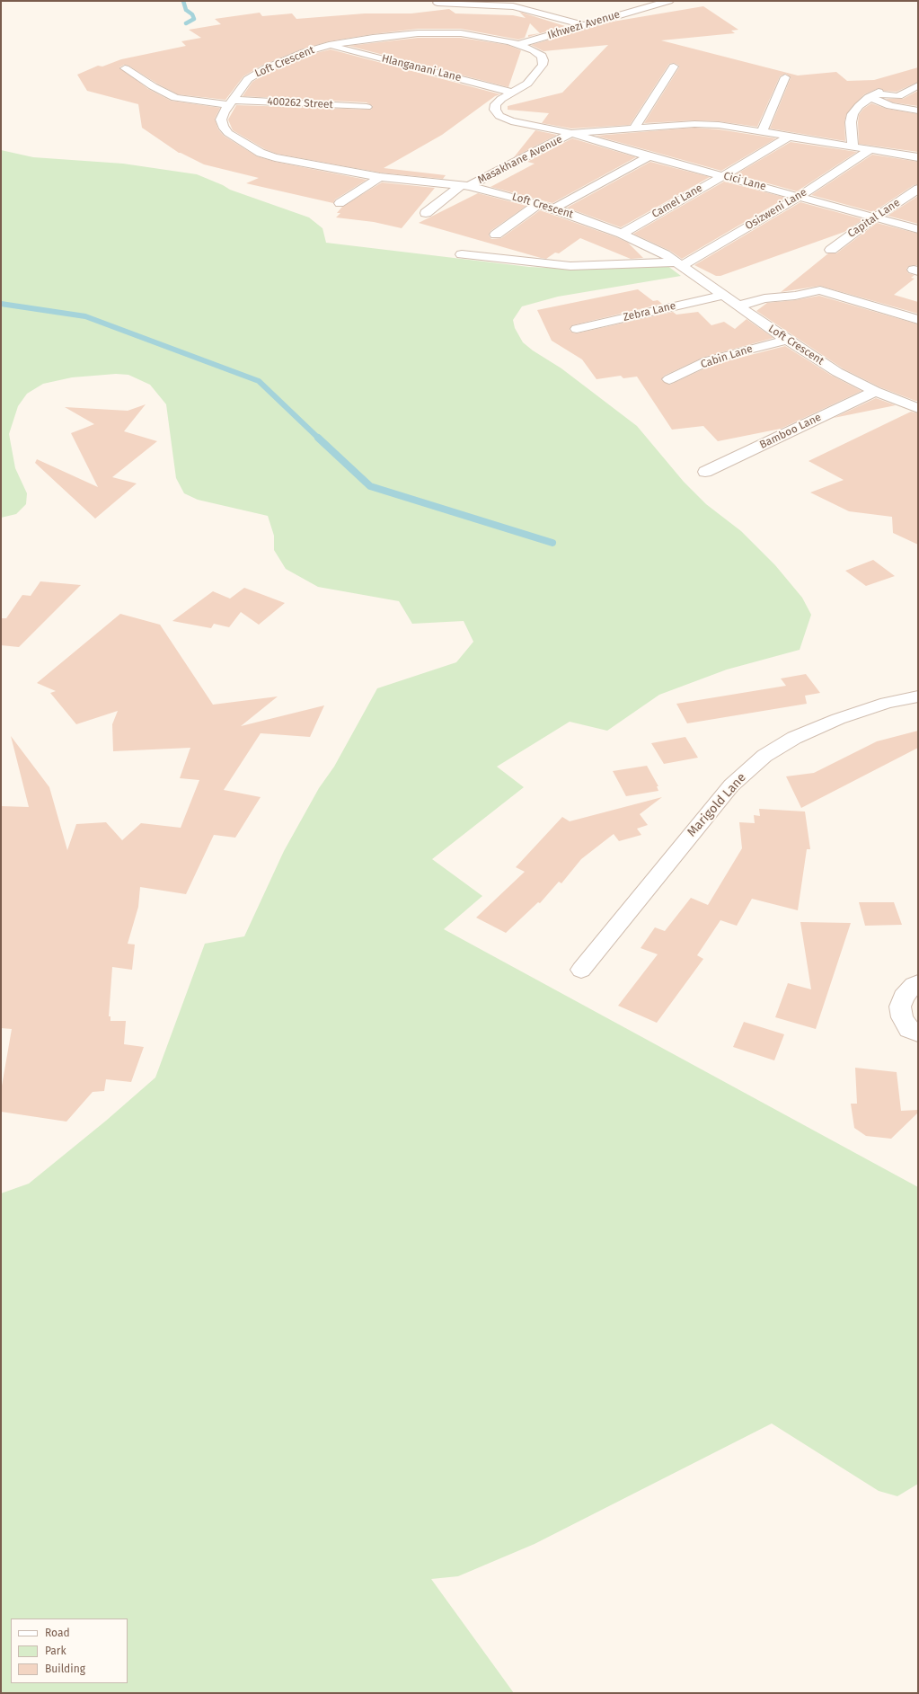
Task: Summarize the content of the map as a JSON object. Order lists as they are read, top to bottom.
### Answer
{
  "streets": {
    "street": [
      "Ikhwezi Avenue",
      "Loft Crescent",
      "Hlanganani Lane",
      "400262 Street",
      "Masakhane Avenue",
      "Cici Lane",
      "Camel Lane",
      "Osizweni Lane",
      "Capital Lane",
      "Zebra Lane",
      "Cabin Lane",
      "Bamboo Lane",
      "Marigold Lane"
    ]
  },
  "crossings": [
    ["Ikhwezi Avenue", "Loft Crescent"],
    ["Loft Crescent", "Hlanganani Lane"],
    ["Loft Crescent", "400262 Street"],
    ["Loft Crescent", "Masakhane Avenue"],
    ["Loft Crescent", "Cici Lane"],
    ["Loft Crescent", "Camel Lane"],
    ["Loft Crescent", "Osizweni Lane"],
    ["Loft Crescent", "Zebra Lane"],
    ["Loft Crescent", "Cabin Lane"],
    ["Loft Crescent", "Bamboo Lane"],
    ["Masakhane Avenue", "Cici Lane"],
    ["Cici Lane", "Camel Lane"],
    ["Cici Lane", "Osizweni Lane"],
    ["Cici Lane", "Capital Lane"]
  ],
  "legend": ["Road", "Park", "Building"]
}
